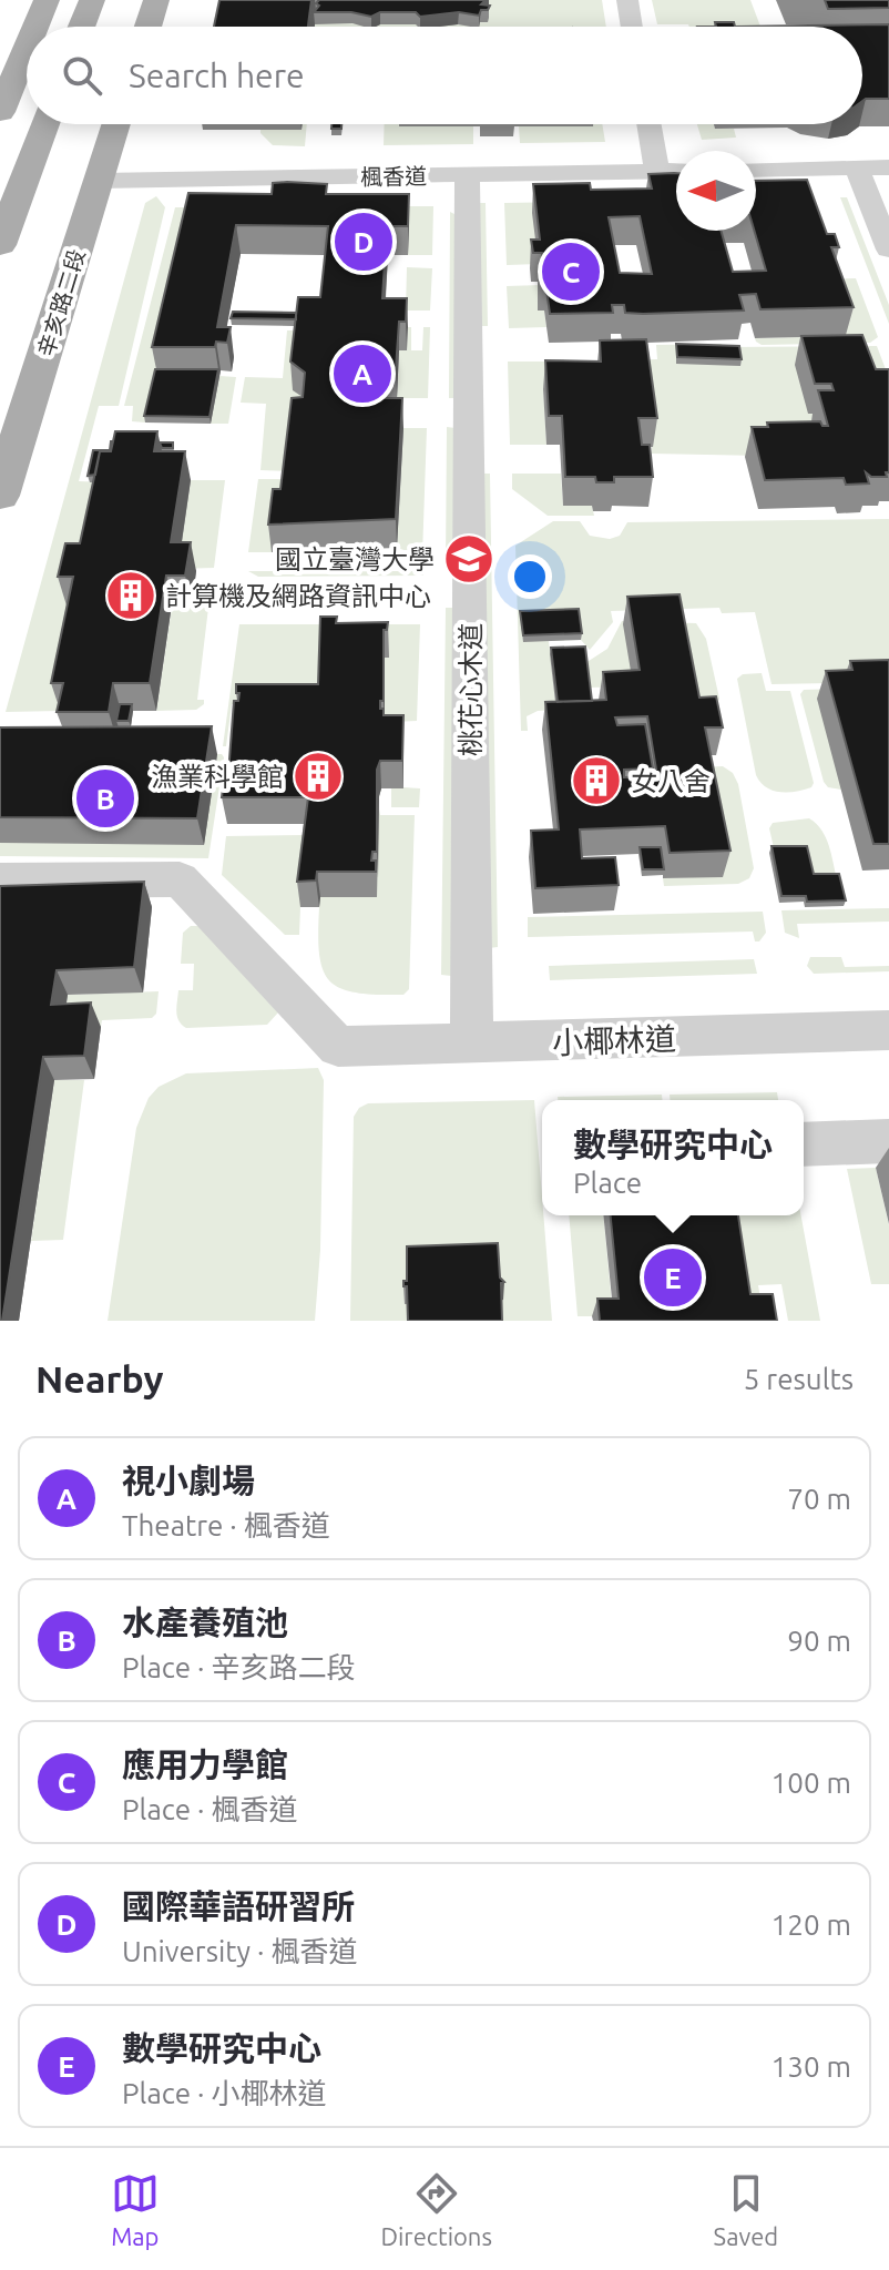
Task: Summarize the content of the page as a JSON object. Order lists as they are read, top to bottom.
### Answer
{
  "streets": {
    "main road": ["辛亥路二段"],
    "street": ["楓香道", "桃花心木道", "小椰林道"]
  },
  "crossings": [
    ["楓香道", "辛亥路二段"],
    ["楓香道", "桃花心木道"],
    ["桃花心木道", "小椰林道"]
  ],
  "places": {
    "school or university": ["國立臺灣大學"],
    "building": ["計算機及網路資訊中心", "漁業科學館", "女八舍"]
  },
  "north": "left",
  "page": {
    "search": "Search here",
    "pins": [
      "D",
      "C",
      "A",
      "B",
      "E"
    ],
    "popup": ["數學研究中心", "Place"],
    "heading": ["Nearby", "5 results"],
    "list": [
      {
        "mark": "A",
        "name": "視小劇場",
        "note": "Theatre · 楓香道",
        "value": "70 m"
      },
      {
        "mark": "B",
        "name": "水產養殖池",
        "note": "Place · 辛亥路二段",
        "value": "90 m"
      },
      {
        "mark": "C",
        "name": "應用力學館",
        "note": "Place · 楓香道",
        "value": "100 m"
      },
      {
        "mark": "D",
        "name": "國際華語研習所",
        "note": "University · 楓香道",
        "value": "120 m"
      },
      {
        "mark": "E",
        "name": "數學研究中心",
        "note": "Place · 小椰林道",
        "value": "130 m"
      }
    ],
    "nav": ["Map", "Directions", "Saved"]
  }
}
